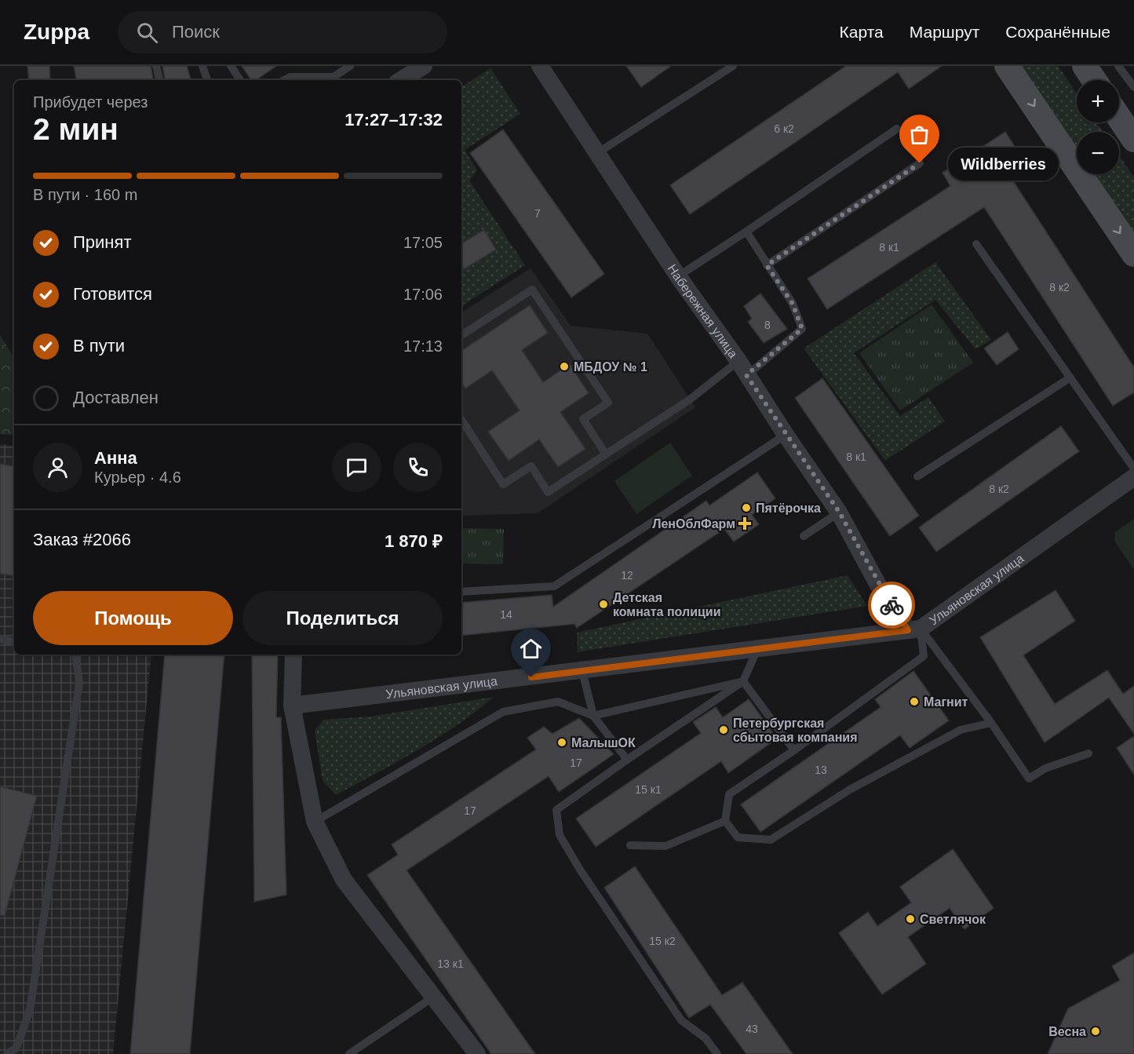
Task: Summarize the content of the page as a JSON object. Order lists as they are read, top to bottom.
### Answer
{
  "streets": {
    "street": ["Набережная улица", "Ульяновская улица"]
  },
  "crossings": [
    ["Набережная улица", "Ульяновская улица"]
  ],
  "places": {
    "other": [
      "Wildberries",
      "МБДОУ № 1",
      "Пятёрочка",
      "Детская комната полиции",
      "Магнит",
      "Петербургская сбытовая компания",
      "МалышОК",
      "Светлячок",
      "Весна"
    ],
    "health": ["ЛенОблФарм"]
  },
  "house_numbers": [
    "6 к2",
    "7",
    "8 к1",
    "8 к2",
    "8",
    "8 к1",
    "8 к2",
    "12",
    "14",
    "17",
    "13",
    "15 к1",
    "17",
    "15 к2",
    "13 к1",
    "43"
  ],
  "page": {
    "header": "Zuppa",
    "search": "Поиск",
    "nav": ["Карта", "Маршрут", "Сохранённые"],
    "map_buttons": ["+", "−"],
    "heading": ["2 мин", "Прибудет через", "17:27–17:32"],
    "panel": [
      "Анна",
      "Курьер · 4.6",
      "Заказ #2066",
      "1 870 ₽"
    ],
    "bubble": "Wildberries",
    "bar": "В пути · 160 m",
    "list": [
      ["Принят", "17:05"],
      ["Готовится", "17:06"],
      ["В пути", "17:13"],
      "Доставлен"
    ],
    "buttons": ["Помощь", "Поделиться"]
  }
}
